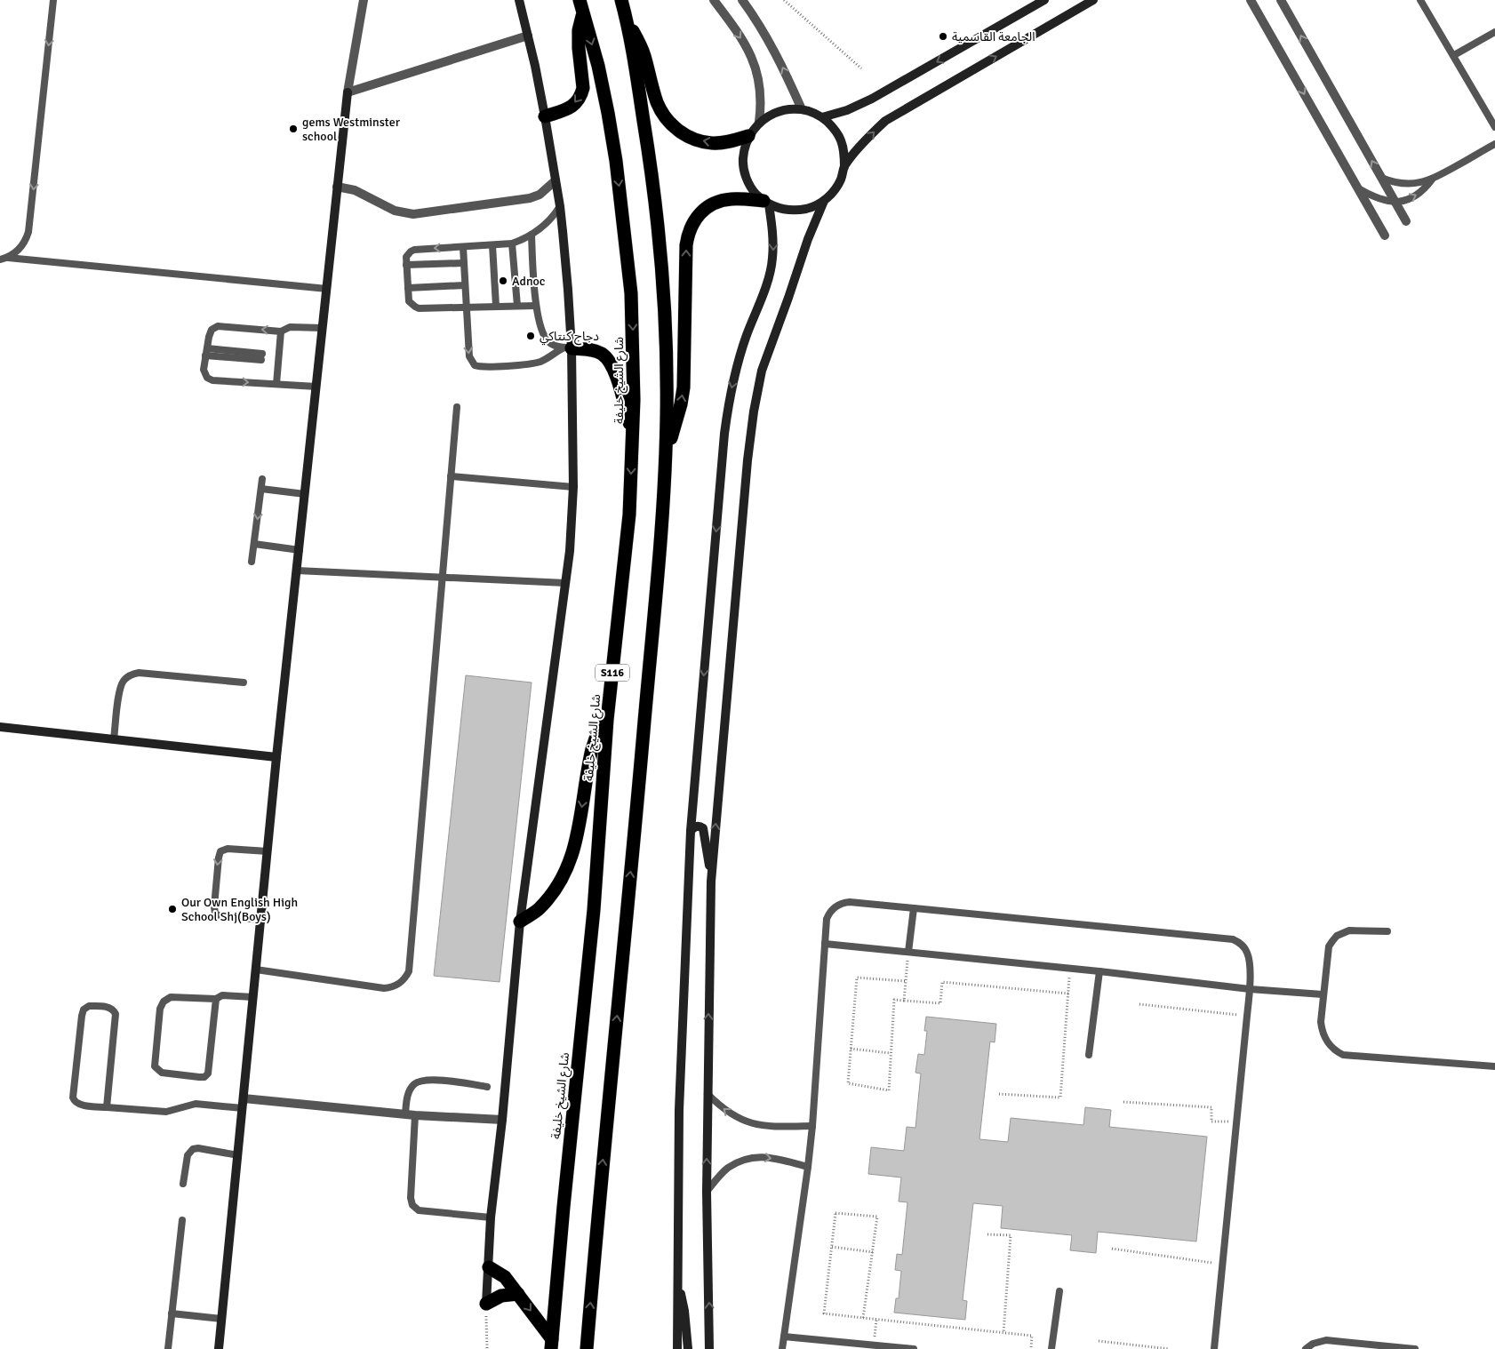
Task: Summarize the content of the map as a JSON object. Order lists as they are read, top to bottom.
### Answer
{
  "streets": {
    "highway": ["شارع الشيخ خليفة", "S116"]
  },
  "places": [
    "الجامعة القاسمية",
    "gems Westminster school",
    "Adnoc",
    "دجاج كنتاكي",
    "Our Own English High School Shj(Boys)"
  ]
}
